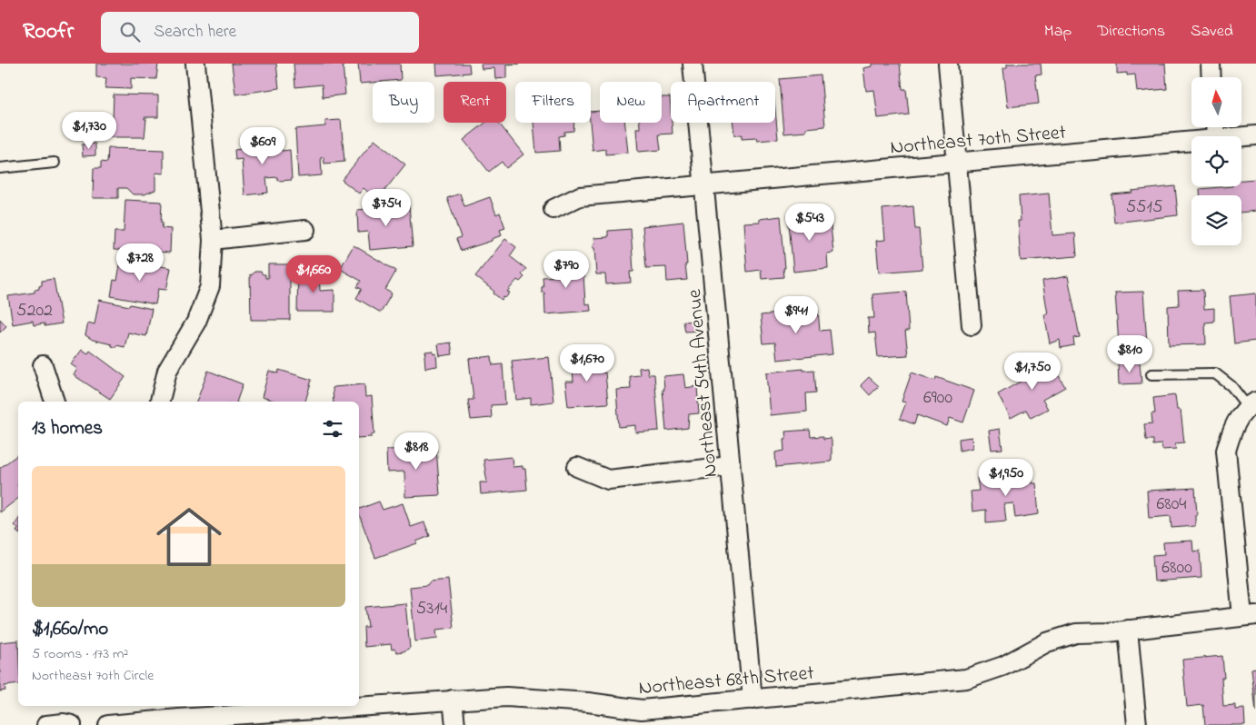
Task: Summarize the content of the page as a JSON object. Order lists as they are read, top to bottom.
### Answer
{
  "streets": {
    "street": ["Northeast 70th Street", "Northeast 54th Avenue", "Northeast 68th Street"]
  },
  "crossings": [
    ["Northeast 70th Street", "Northeast 54th Avenue"],
    ["Northeast 54th Avenue", "Northeast 68th Street"]
  ],
  "house_numbers": [
    "5515",
    "5202",
    "6900",
    "6804",
    "6800",
    "5314"
  ],
  "north": "top",
  "page": {
    "header": "Roofr",
    "search": "Search here",
    "nav": ["Map", "Directions", "Saved"],
    "chip": [
      "Buy",
      "Rent",
      "Filters",
      "New",
      "Apartment"
    ],
    "price": [
      "$1,730",
      "$609",
      "$754",
      "$543",
      "$728",
      "$790",
      "$1,660",
      "$941",
      "$810",
      "$1,670",
      "$1,750",
      "$818",
      "$1,950"
    ],
    "heading": "13 homes",
    "list": [
      {
        "name": "$1,660/mo",
        "note": "5 rooms · 173 m² · Northeast 70th Circle"
      }
    ]
  }
}
